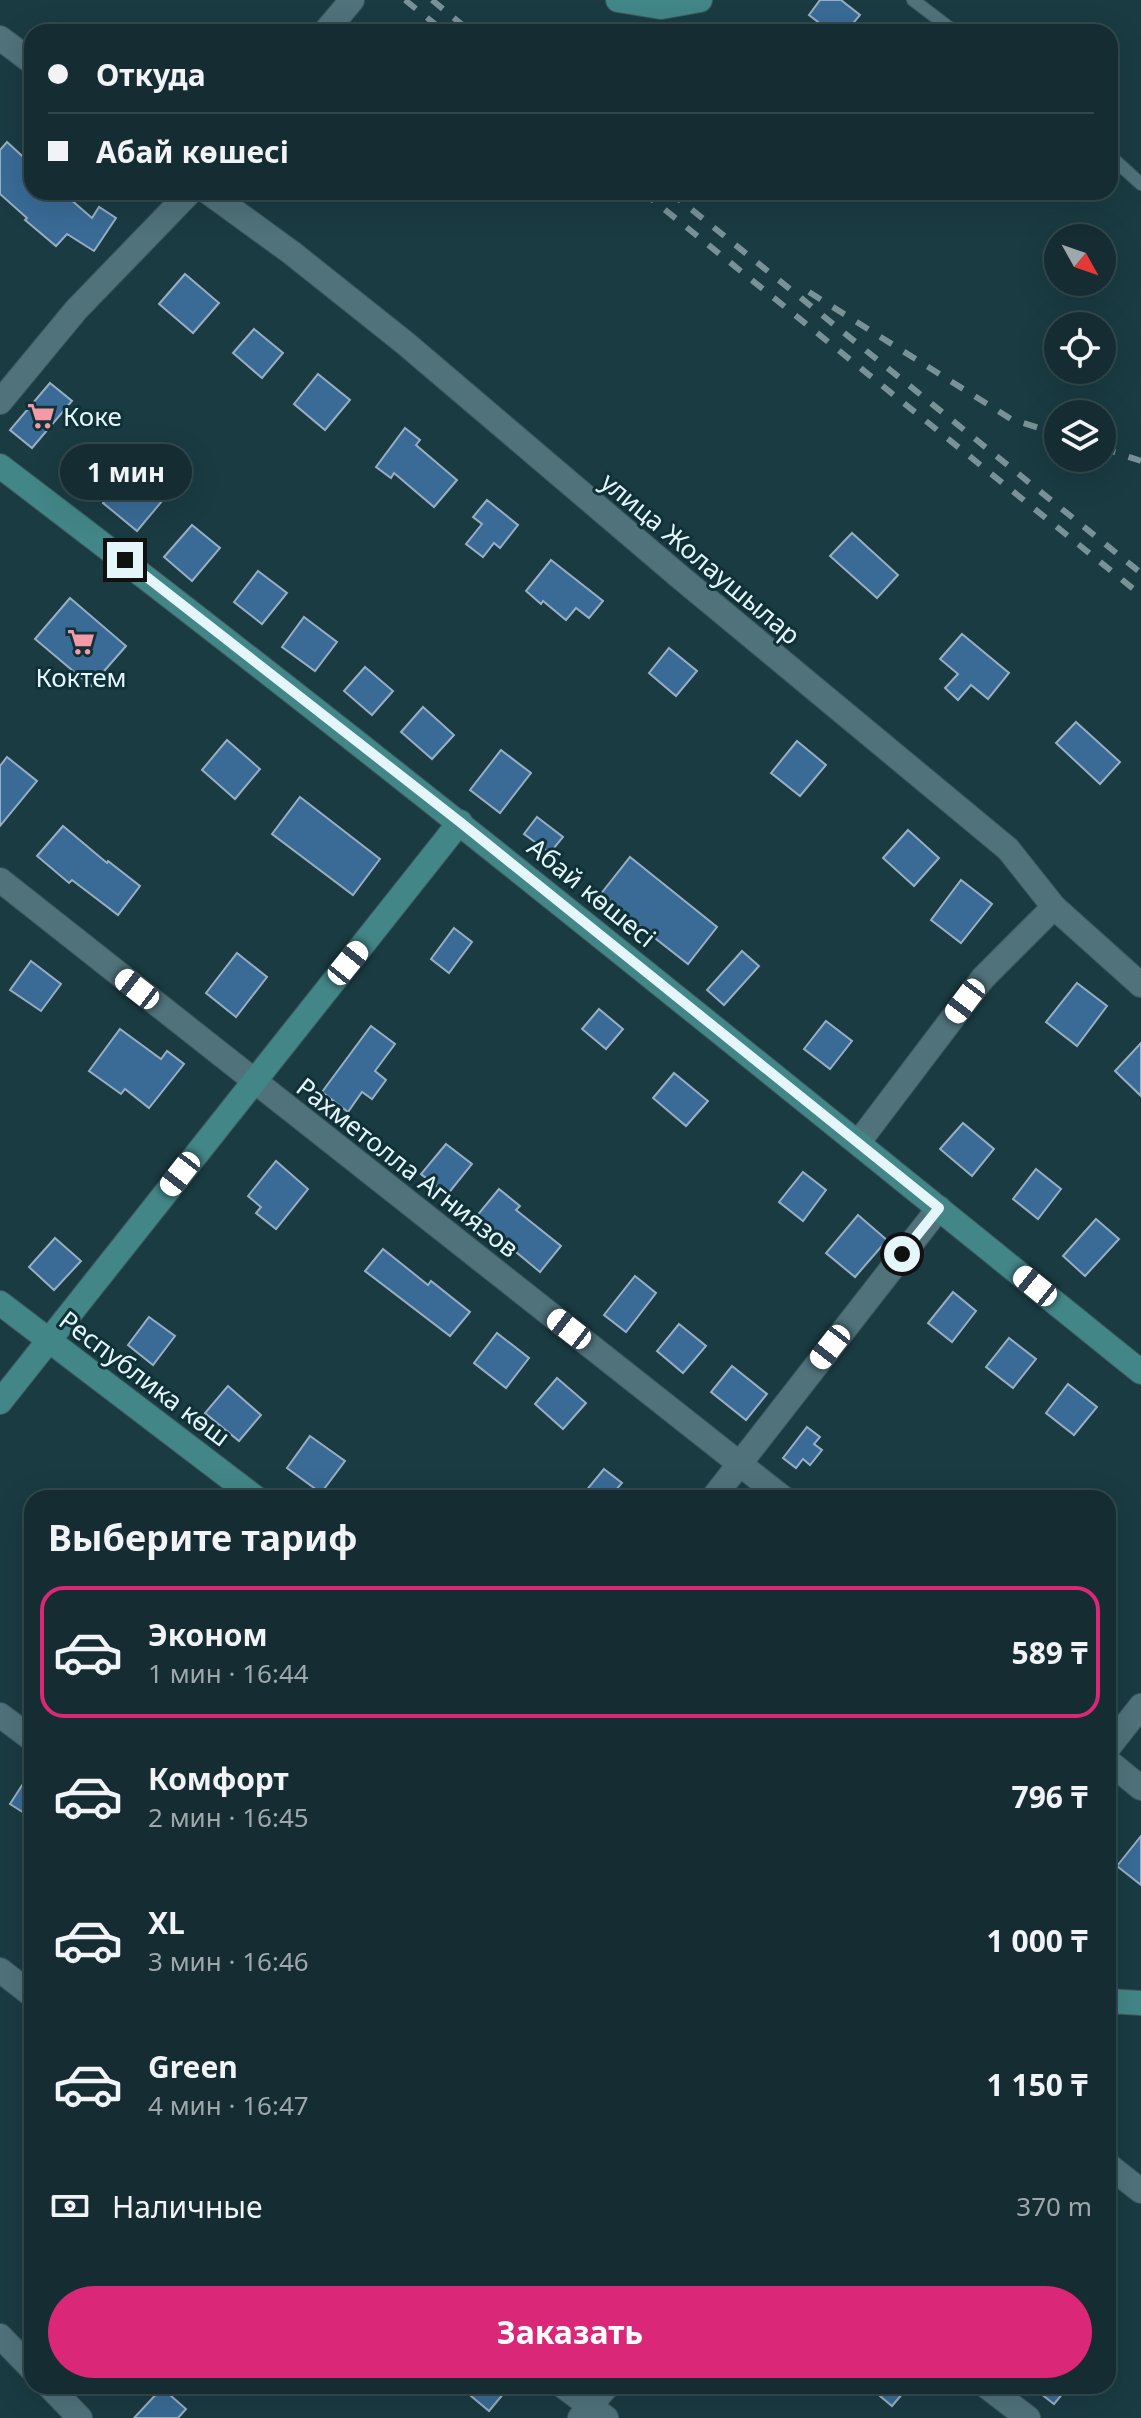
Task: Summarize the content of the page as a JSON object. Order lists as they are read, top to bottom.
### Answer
{
  "streets": {
    "main road": ["Абай көшесі", "Республика көш"],
    "street": ["улица Жолаушылар", "Рахметолла Агниязов"]
  },
  "places": {
    "supermarket": ["Коке", "Коктем"]
  },
  "north": "bottom right",
  "page": {
    "banner": ["Откуда", "Абай көшесі"],
    "bubble": "1 мин",
    "heading": "Выберите тариф",
    "list": [
      {
        "name": "Эконом",
        "note": "1 мин · 16:44",
        "value": "589 ₸"
      },
      {
        "name": "Комфорт",
        "note": "2 мин · 16:45",
        "value": "796 ₸"
      },
      {
        "name": "XL",
        "note": "3 мин · 16:46",
        "value": "1 000 ₸"
      },
      {
        "name": "Green",
        "note": "4 мин · 16:47",
        "value": "1 150 ₸"
      }
    ],
    "pay": ["Наличные", "370 m"],
    "buttons": "Заказать"
  }
}
